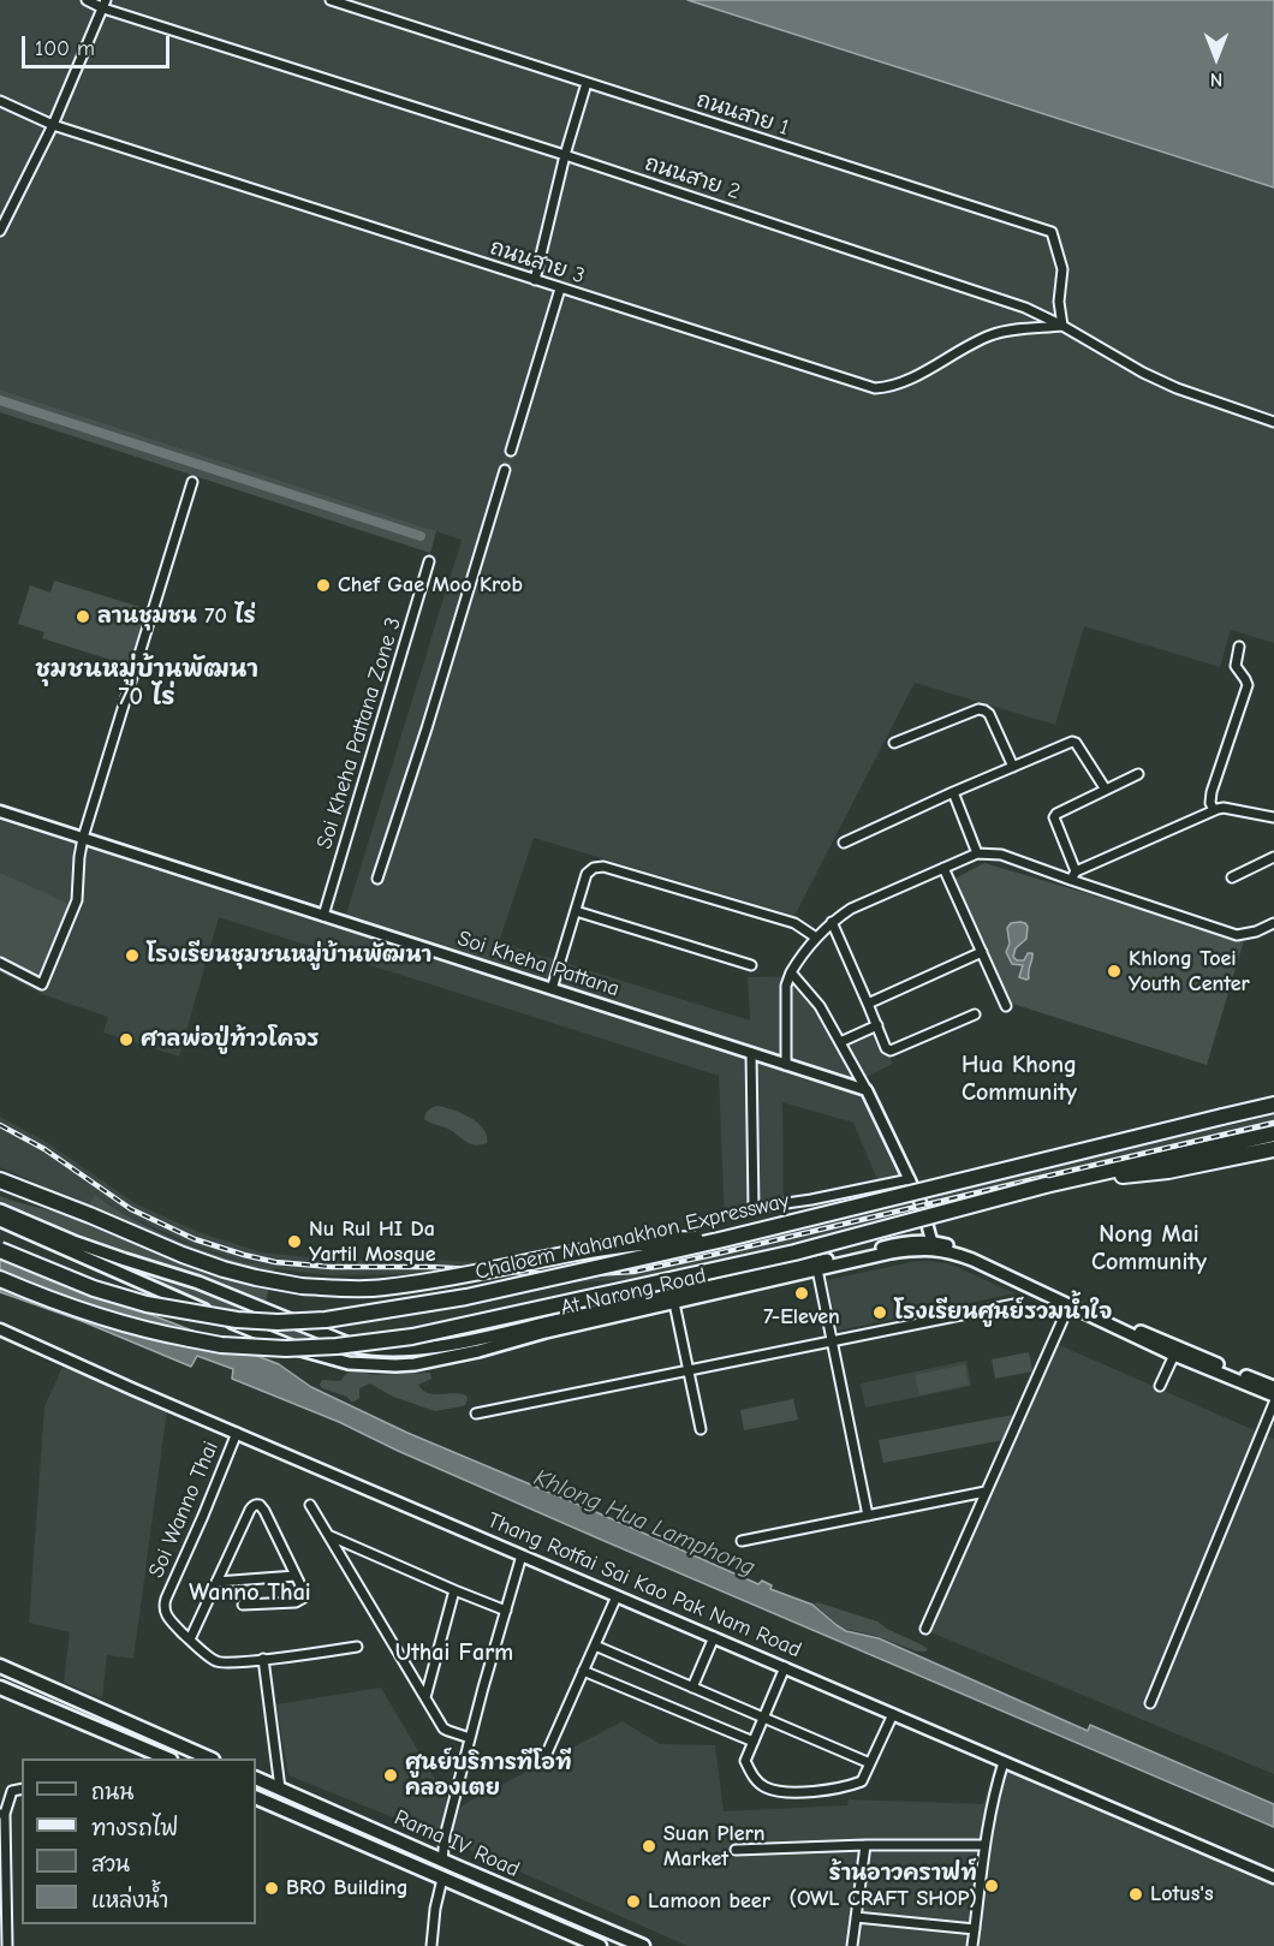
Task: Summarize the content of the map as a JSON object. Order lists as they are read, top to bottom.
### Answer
{
  "streets": {
    "highway": ["Chaloem Mahanakhon Expressway"],
    "main road": ["At Narong Road", "Rama IV Road"],
    "street": [
      "ถนนสาย 1",
      "ถนนสาย 2",
      "ถนนสาย 3",
      "Soi Kheha Pattana Zone 3",
      "Soi Kheha Pattana",
      "Soi Wanno Thai",
      "Thang Rotfai Sai Kao Pak Nam Road"
    ]
  },
  "crossings": [
    ["ถนนสาย 1", "ถนนสาย 2"],
    ["ถนนสาย 1", "ถนนสาย 3"],
    ["ถนนสาย 2", "ถนนสาย 3"],
    ["Soi Kheha Pattana Zone 3", "Soi Kheha Pattana"],
    ["Soi Wanno Thai", "Thang Rotfai Sai Kao Pak Nam Road"]
  ],
  "districts": [
    "ชุมชนหมู่บ้านพัฒนา 70 ไร่",
    "Hua Khong Community",
    "Nong Mai Community",
    "Wanno Thai",
    "Uthai Farm"
  ],
  "water": ["Khlong Hua Lamphong"],
  "places": [
    "Chef Gae Moo Krob",
    "ลานชุมชน 70 ไร่",
    "โรงเรียนชุมชนหมู่บ้านพัฒนา",
    "Khlong Toei Youth Center",
    "ศาลพ่อปู่ท้าวโคจร",
    "Nu Rul HI Da Yartil Mosque",
    "7-Eleven",
    "โรงเรียนศูนย์รวมน้ำใจ",
    "ศูนย์บริการทีโอที คลองเตย",
    "Suan Plern Market",
    "ร้านอาวคราฟท์ (OWL CRAFT SHOP)",
    "BRO Building",
    "Lotus's",
    "Lamoon beer"
  ],
  "legend": [
    "ถนน",
    "ทางรถไฟ",
    "สวน",
    "แหล่งน้ำ"
  ],
  "scale_bar": "100 m",
  "north": "bottom"
}
